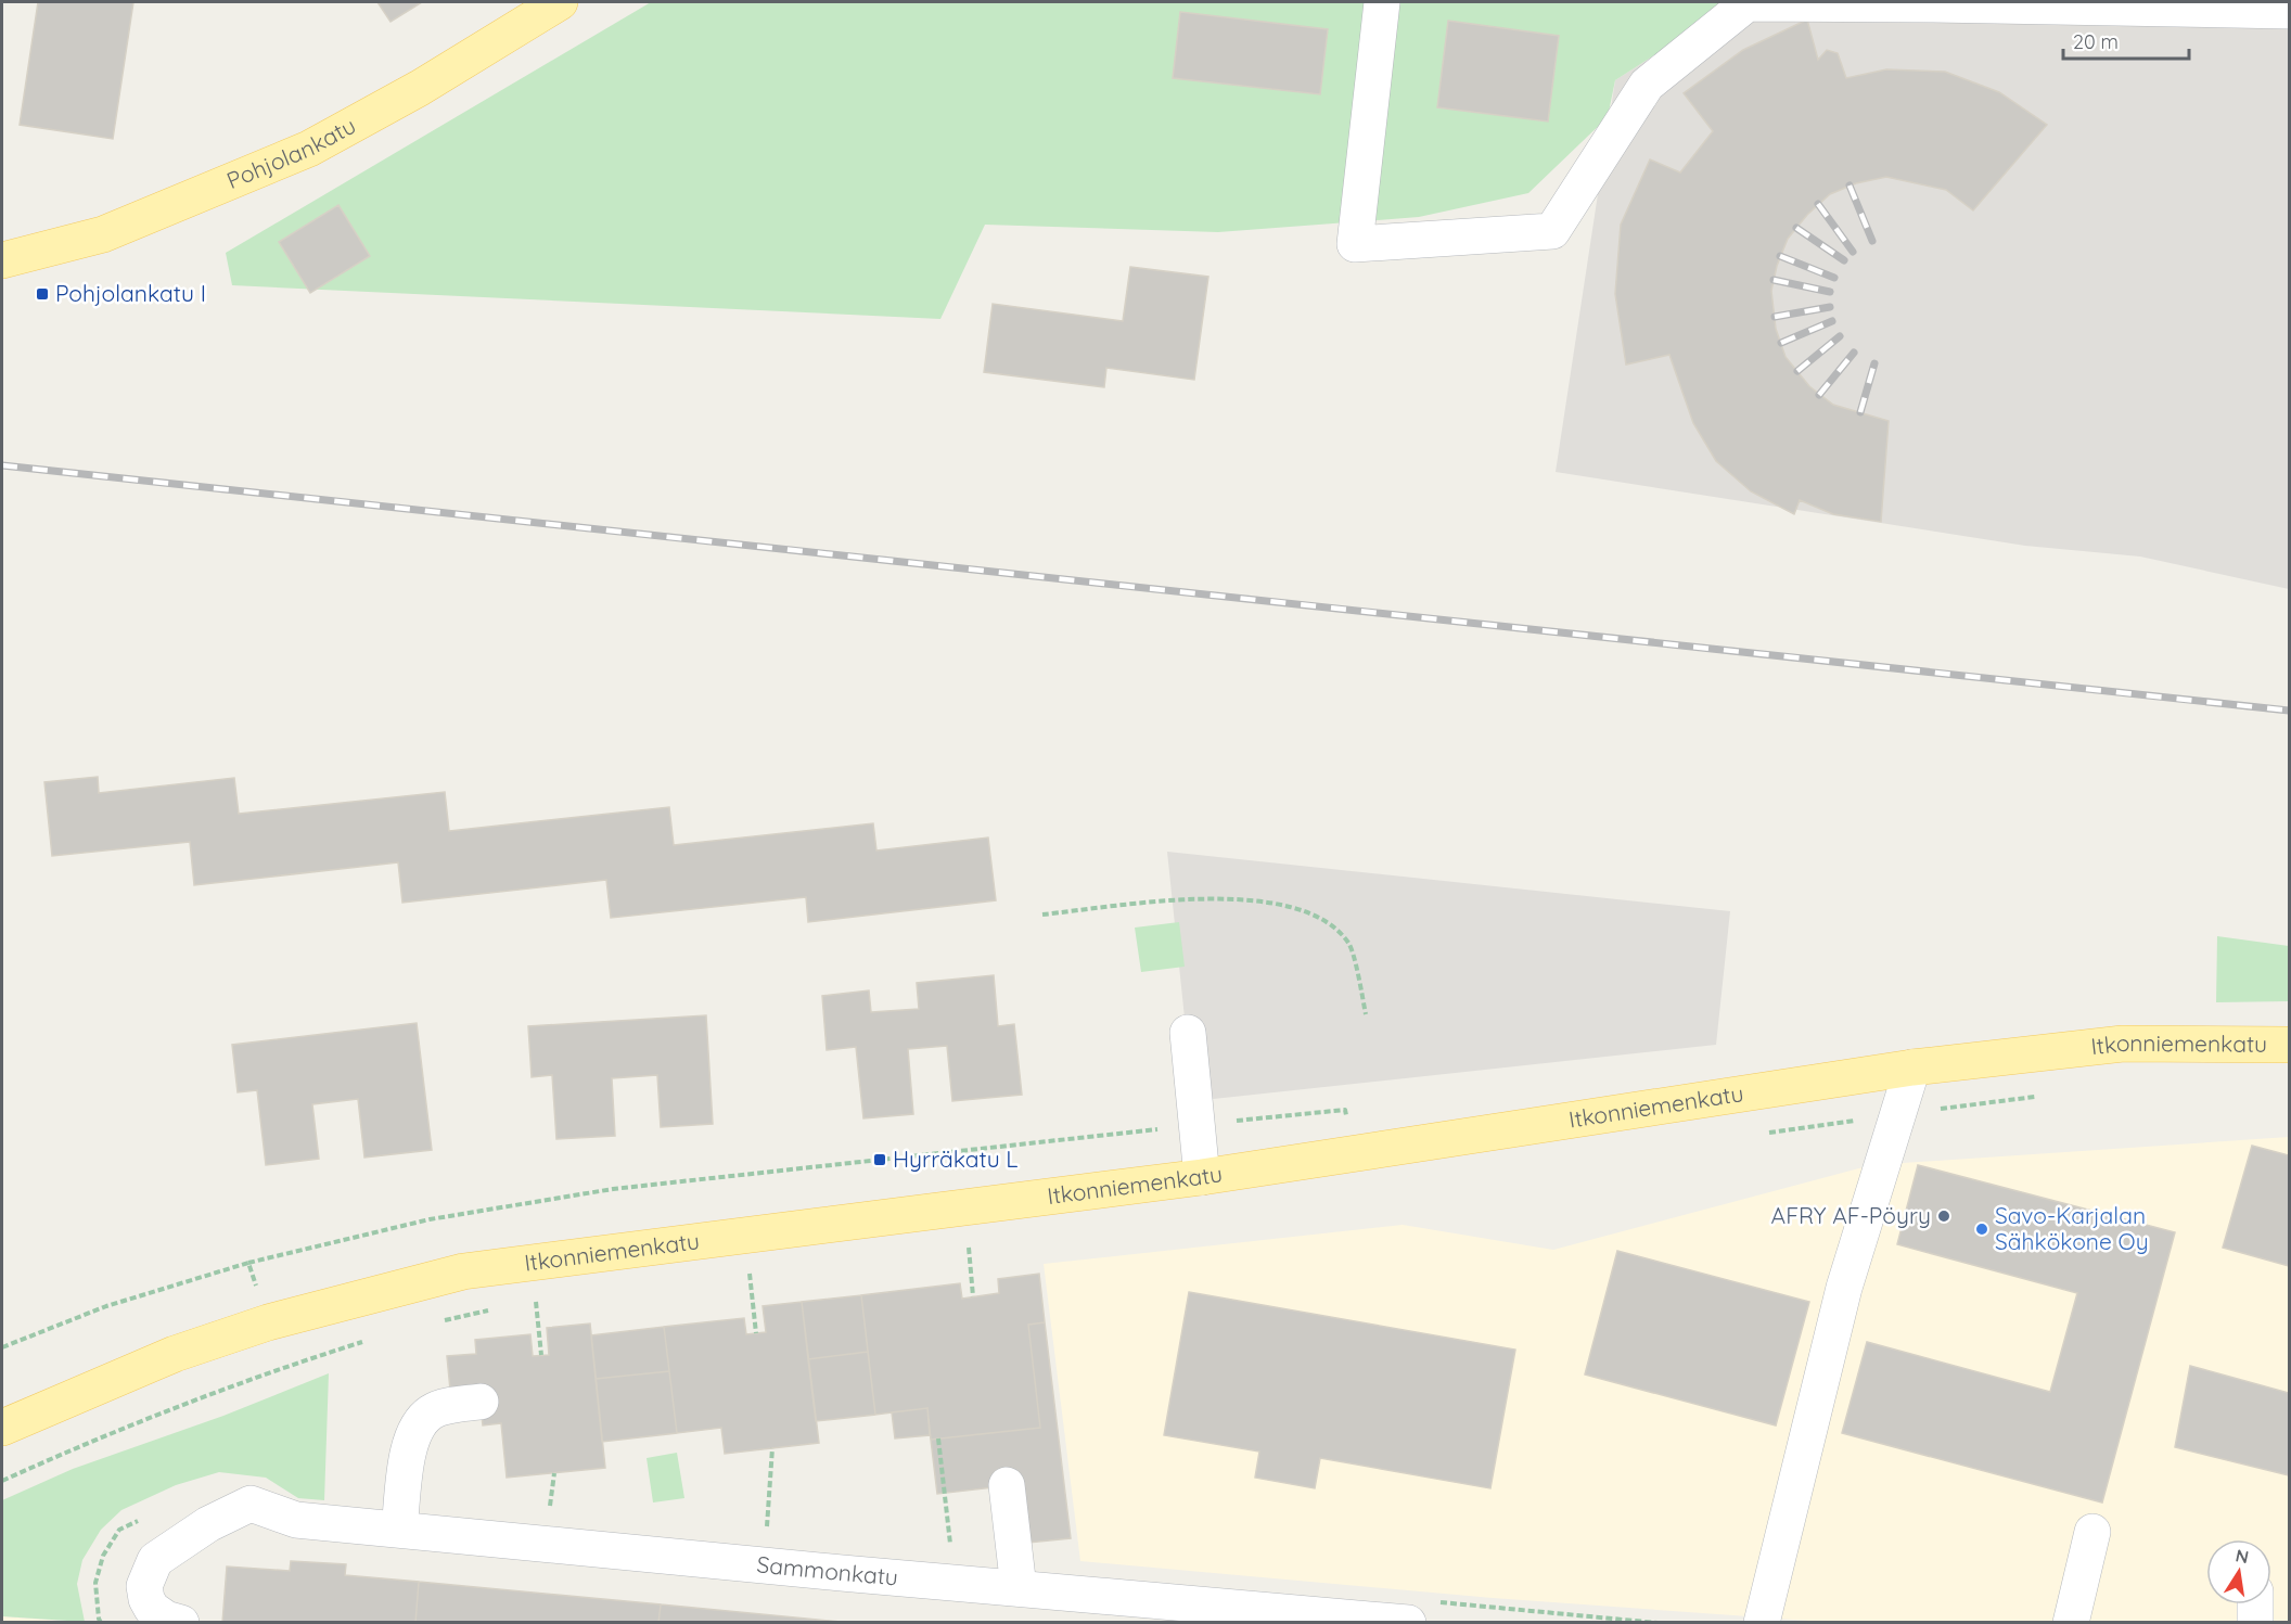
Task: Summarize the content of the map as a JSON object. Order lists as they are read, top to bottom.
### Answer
{
  "streets": {
    "main road": ["Pohjolankatu", "Itkonniemenkatu"],
    "street": ["Sammonkatu"]
  },
  "places": {
    "transit": ["Pohjolankatu I", "Hyrräkatu L"],
    "other": ["AFRY AF-Pöyry", "Savo-Karjalan Sähkökone Oy"]
  },
  "scale_bar": "20 m",
  "north": "top"
}
